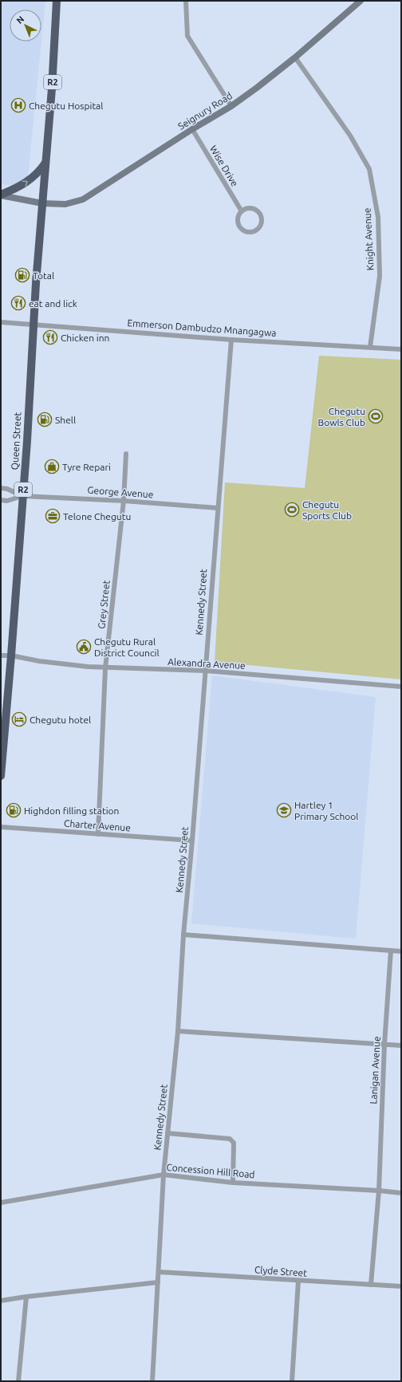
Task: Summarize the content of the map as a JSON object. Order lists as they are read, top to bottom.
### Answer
{
  "streets": {
    "highway": ["R2", "Queen Street"],
    "main road": ["Seignury Road"],
    "street": [
      "Wise Drive",
      "Knight Avenue",
      "Emmerson Dambudzo Mnangagwa",
      "George Avenue",
      "Kennedy Street",
      "Grey Street",
      "Alexandra Avenue",
      "Charter Avenue",
      "Lanigan Avenue",
      "Concession Hill Road",
      "Clyde Street"
    ]
  },
  "crossings": [
    ["R2", "Seignury Road"],
    ["R2", "Queen Street"],
    ["Seignury Road", "Wise Drive"],
    ["Seignury Road", "Knight Avenue"],
    ["Seignury Road", "Queen Street"],
    ["Knight Avenue", "Emmerson Dambudzo Mnangagwa"],
    ["Emmerson Dambudzo Mnangagwa", "Queen Street"],
    ["Emmerson Dambudzo Mnangagwa", "Kennedy Street"],
    ["Queen Street", "George Avenue"],
    ["Queen Street", "Alexandra Avenue"],
    ["George Avenue", "Kennedy Street"],
    ["George Avenue", "Grey Street"],
    ["Kennedy Street", "Alexandra Avenue"],
    ["Kennedy Street", "Charter Avenue"],
    ["Kennedy Street", "Concession Hill Road"],
    ["Kennedy Street", "Clyde Street"],
    ["Grey Street", "Alexandra Avenue"],
    ["Grey Street", "Charter Avenue"],
    ["Lanigan Avenue", "Concession Hill Road"],
    ["Lanigan Avenue", "Clyde Street"]
  ],
  "places": {
    "hospital": ["Chegutu Hospital"],
    "fuel station": ["Total", "Shell", "Highdon filling station"],
    "restaurant": ["eat and lick", "Chicken inn"],
    "sports": ["Chegutu Bowls Club", "Chegutu Sports Club"],
    "shop": ["Tyre Repari"],
    "office": ["Telone Chegutu"],
    "public building": ["Chegutu Rural District Council"],
    "hotel": ["Chegutu hotel"],
    "school or university": ["Hartley 1 Primary School"]
  },
  "north": "top left"
}
